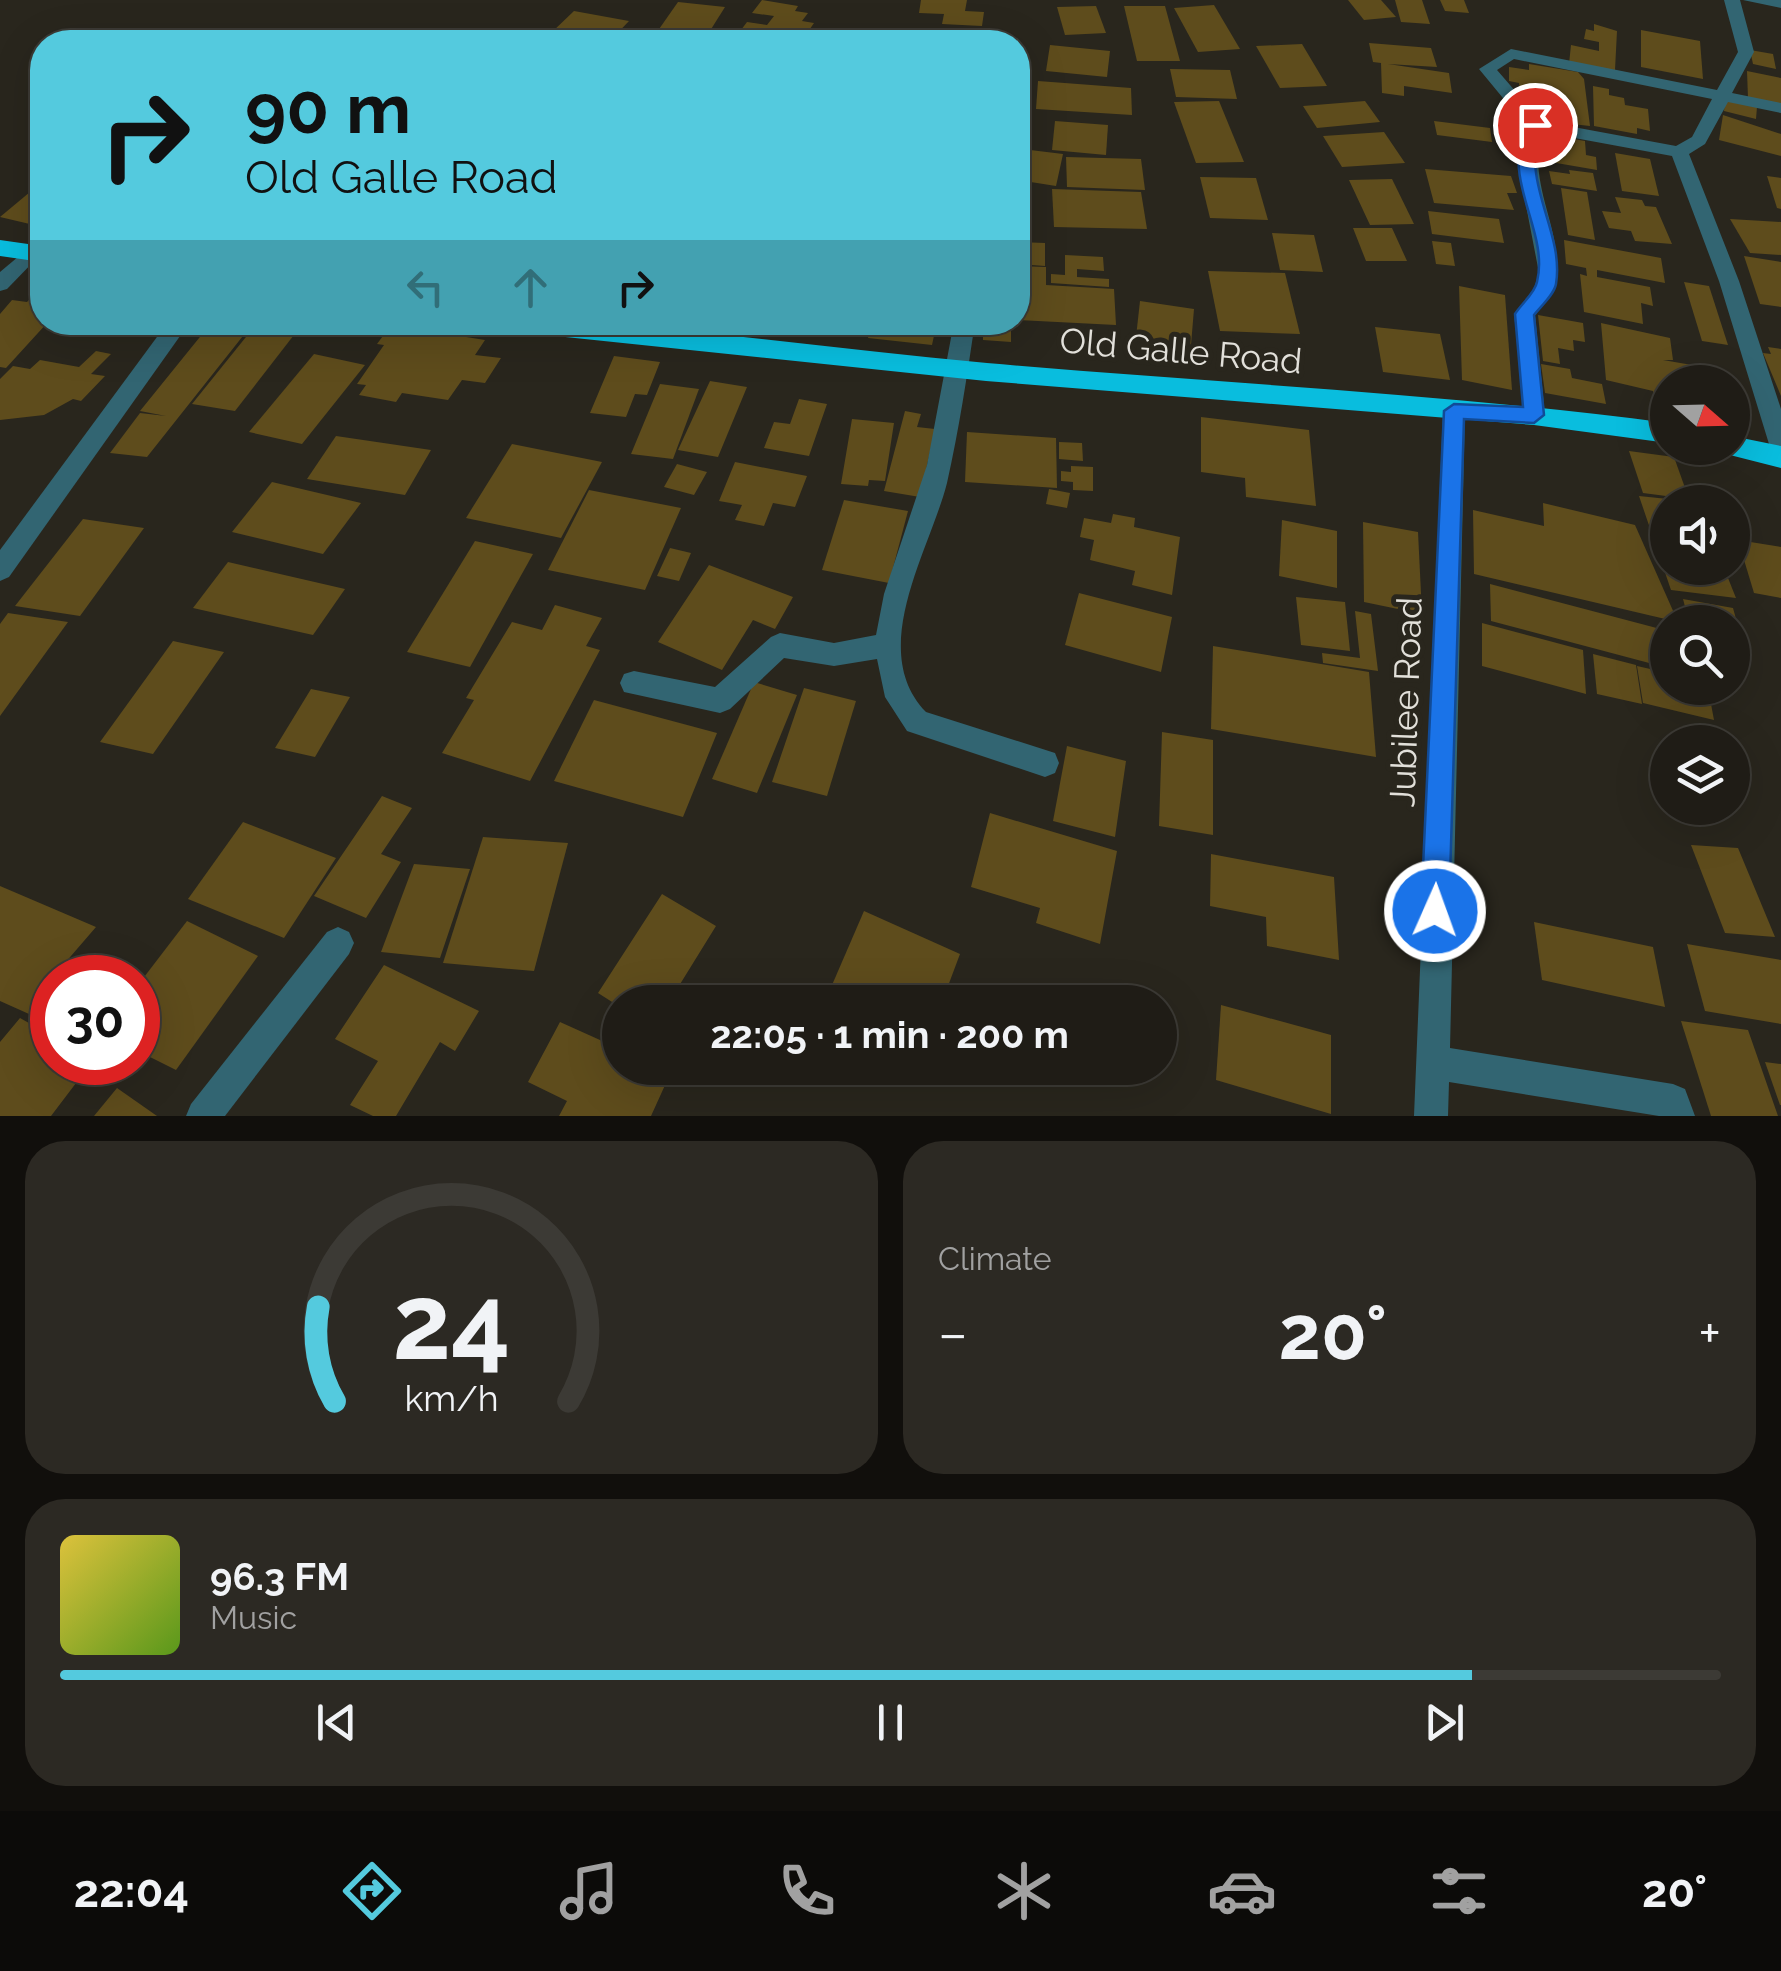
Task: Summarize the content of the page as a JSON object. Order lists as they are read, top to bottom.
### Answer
{
  "streets": {
    "highway": ["Old Galle Road"],
    "street": ["Jubilee Road"]
  },
  "crossings": [
    ["Old Galle Road", "Jubilee Road"]
  ],
  "north": "right",
  "page": {
    "turn": ["90 m", "Old Galle Road"],
    "limit": "30",
    "trip": "22:05 · 1 min · 200 m",
    "tile": "Climate",
    "heat": ["−", "20°", "+"],
    "song": ["96.3 FM", "Music"],
    "tabs": ["22:04", "20°"],
    "gauge": ["24", "km/h"]
  }
}
